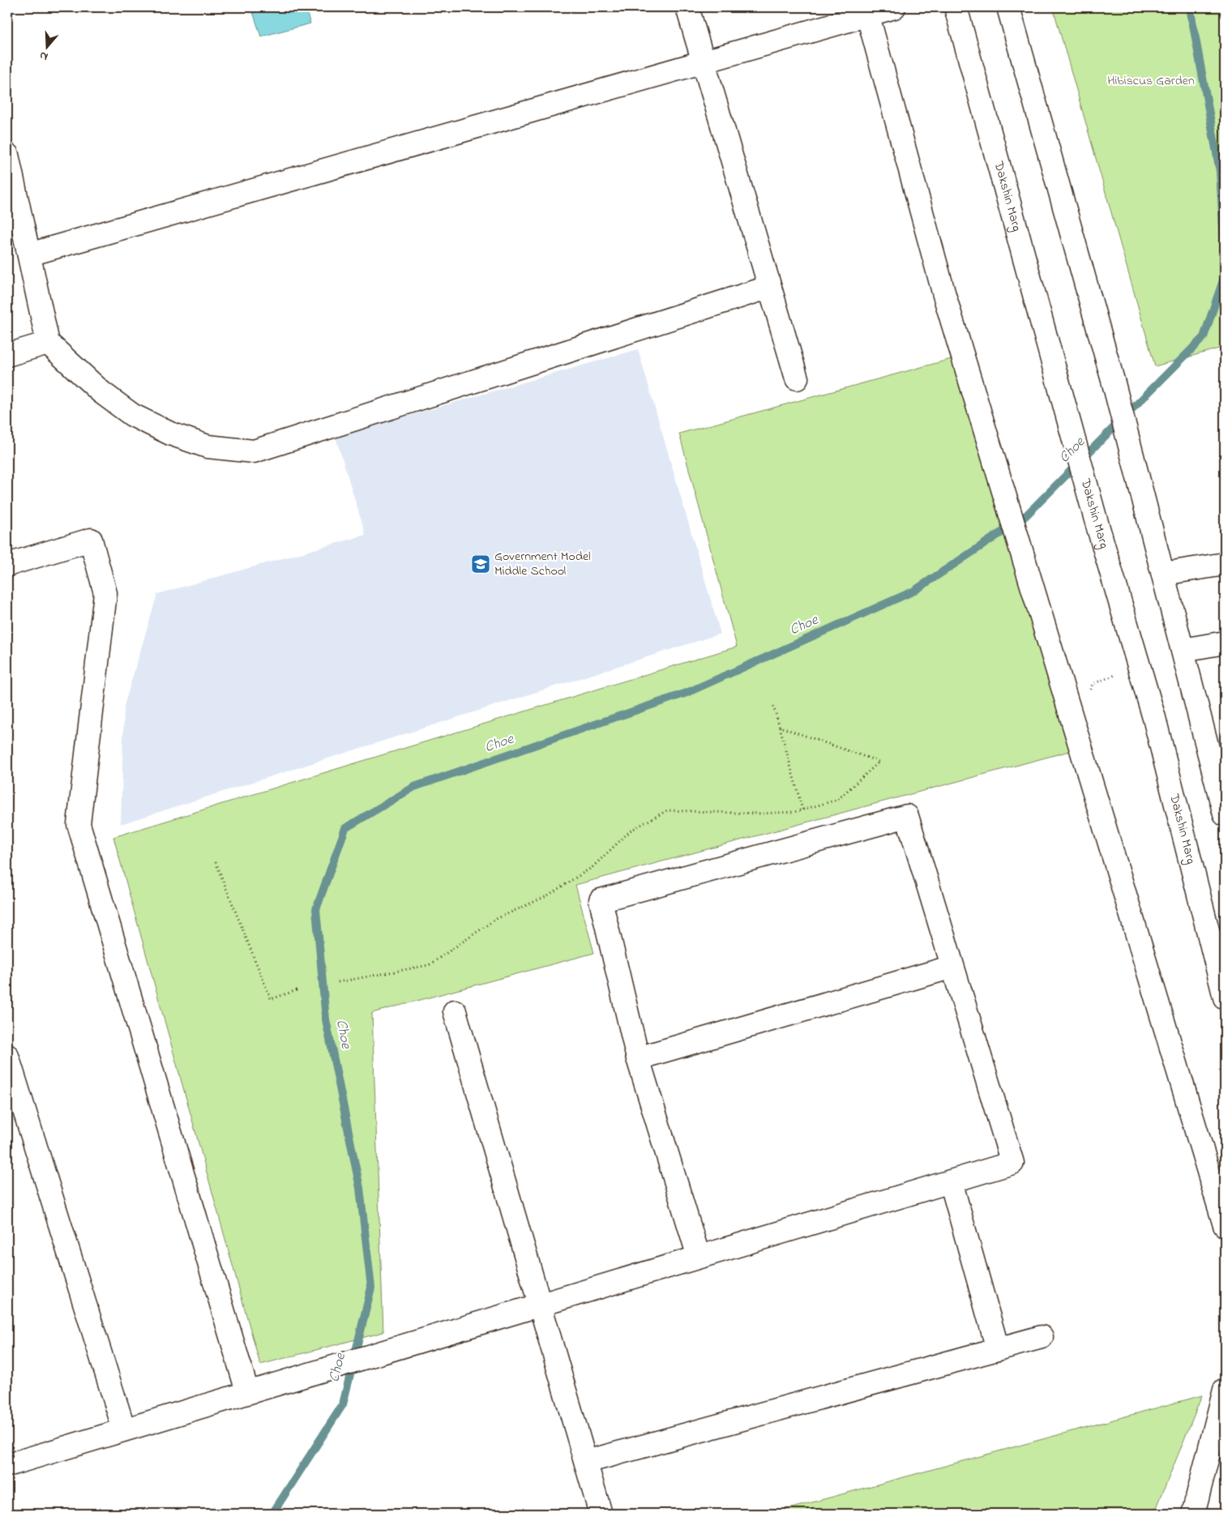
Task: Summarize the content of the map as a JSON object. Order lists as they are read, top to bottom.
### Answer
{
  "streets": {
    "street": ["Dakshin Marg"]
  },
  "water": ["Choe"],
  "parks": ["Hibiscus Garden"],
  "places": {
    "school or university": ["Government Model Middle School"]
  },
  "north": "bottom"
}
